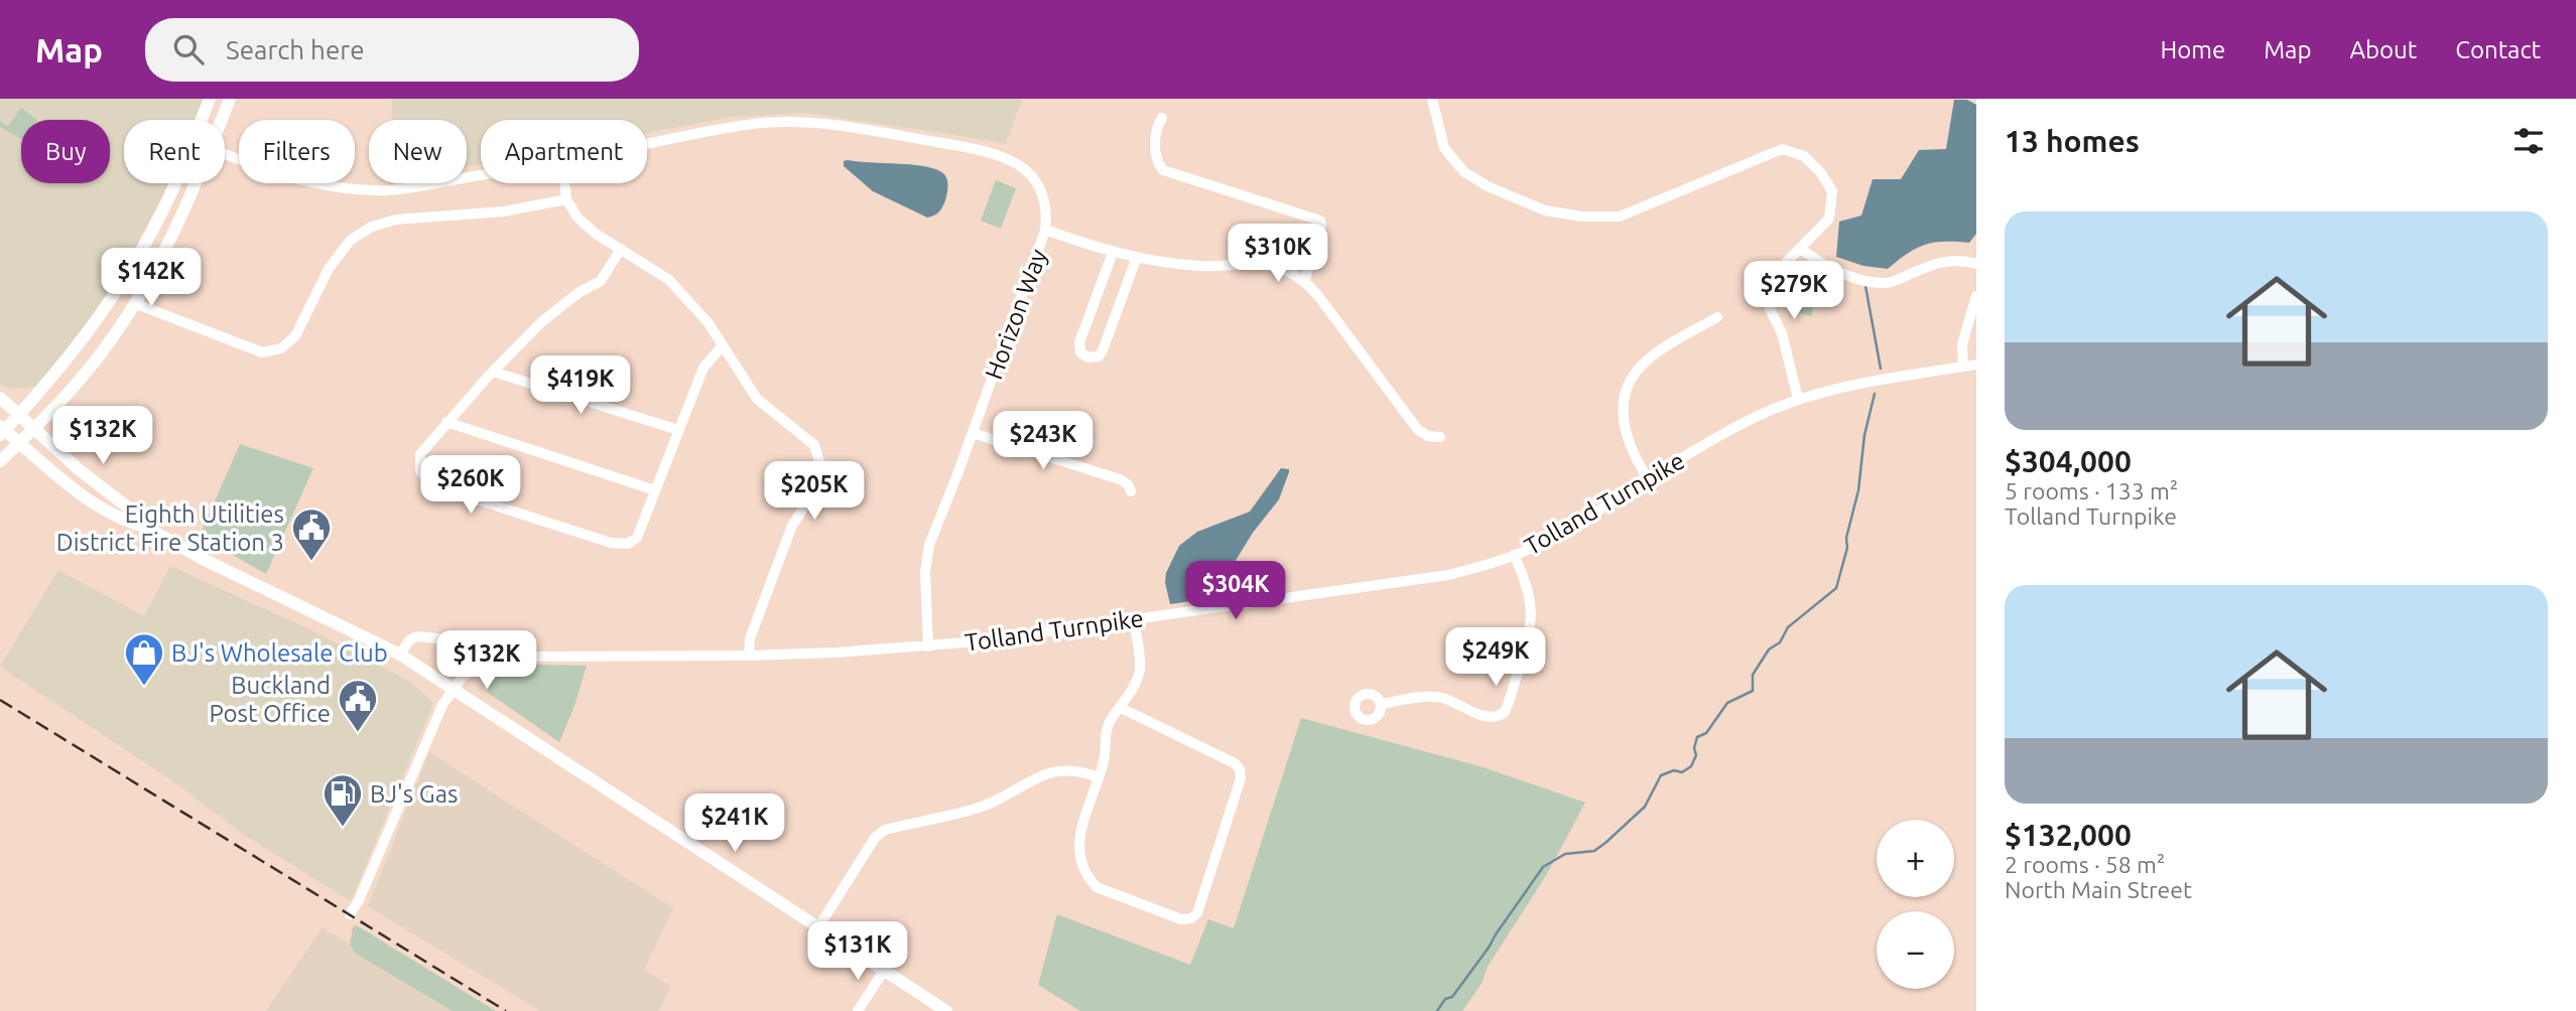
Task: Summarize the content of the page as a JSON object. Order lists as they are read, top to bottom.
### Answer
{
  "streets": {
    "street": ["Horizon Way", "Tolland Turnpike"]
  },
  "crossings": [
    ["Horizon Way", "Tolland Turnpike"]
  ],
  "places": {
    "public building": ["Eighth Utilities District Fire Station 3", "Buckland Post Office"],
    "shop": ["BJ's Wholesale Club"],
    "fuel station": ["BJ's Gas"]
  },
  "page": {
    "header": "Map",
    "search": "Search here",
    "nav": [
      "Home",
      "Map",
      "About",
      "Contact"
    ],
    "heading": "13 homes",
    "chip": [
      "Buy",
      "Rent",
      "Filters",
      "New",
      "Apartment"
    ],
    "list": [
      {
        "name": "$304,000",
        "note": "5 rooms · 133 m² · Tolland Turnpike"
      },
      {
        "name": "$132,000",
        "note": "2 rooms · 58 m² · North Main Street"
      }
    ],
    "price": [
      "$310K",
      "$142K",
      "$279K",
      "$419K",
      "$132K",
      "$243K",
      "$260K",
      "$205K",
      "$304K",
      "$249K",
      "$132K",
      "$241K",
      "$131K"
    ],
    "map_buttons": ["+", "−"]
  }
}
